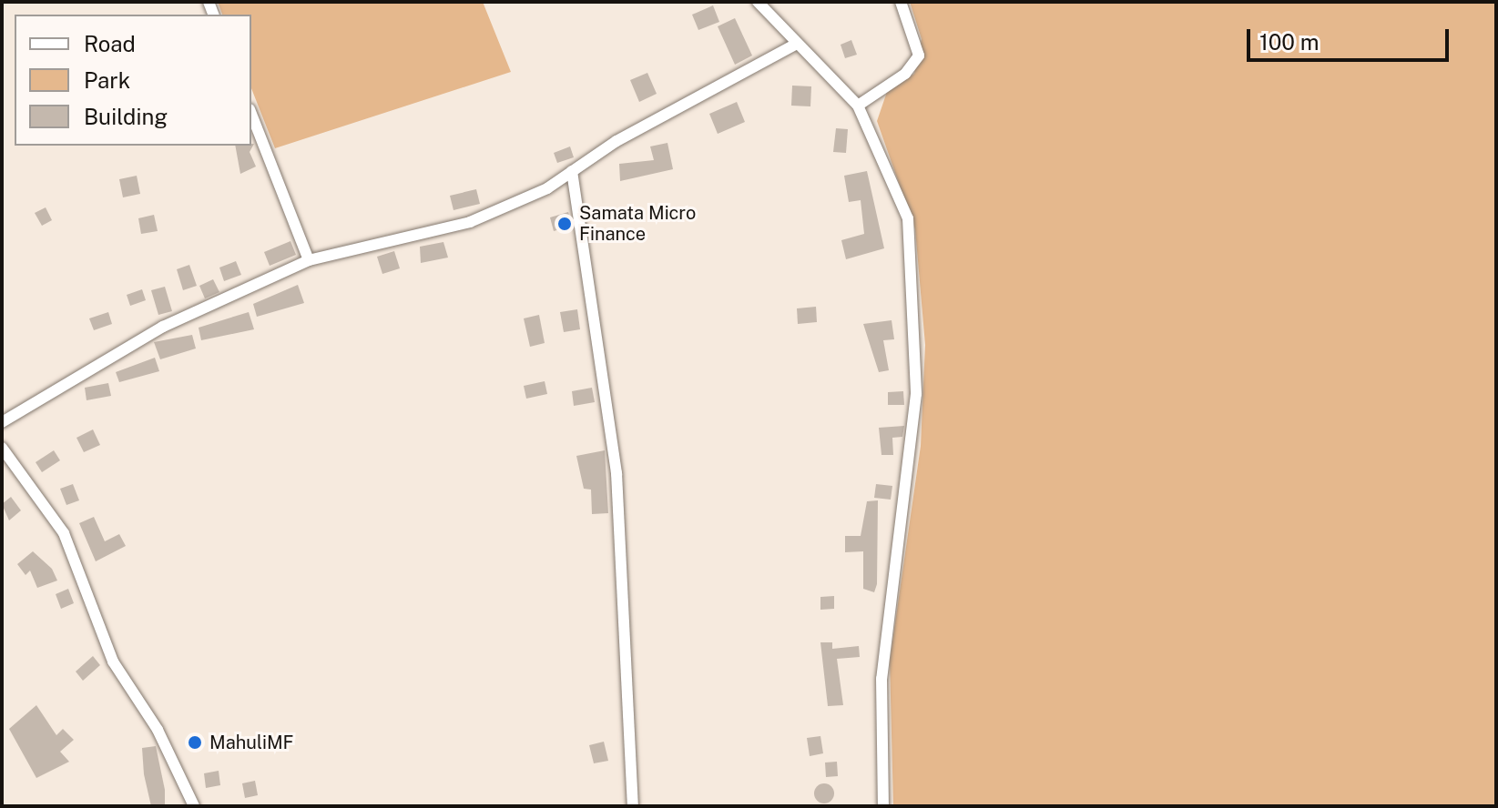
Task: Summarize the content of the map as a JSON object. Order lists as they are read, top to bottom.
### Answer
{
  "places": ["Samata Micro Finance", "MahuliMF"],
  "legend": ["Road", "Park", "Building"],
  "scale_bar": "100 m"
}
